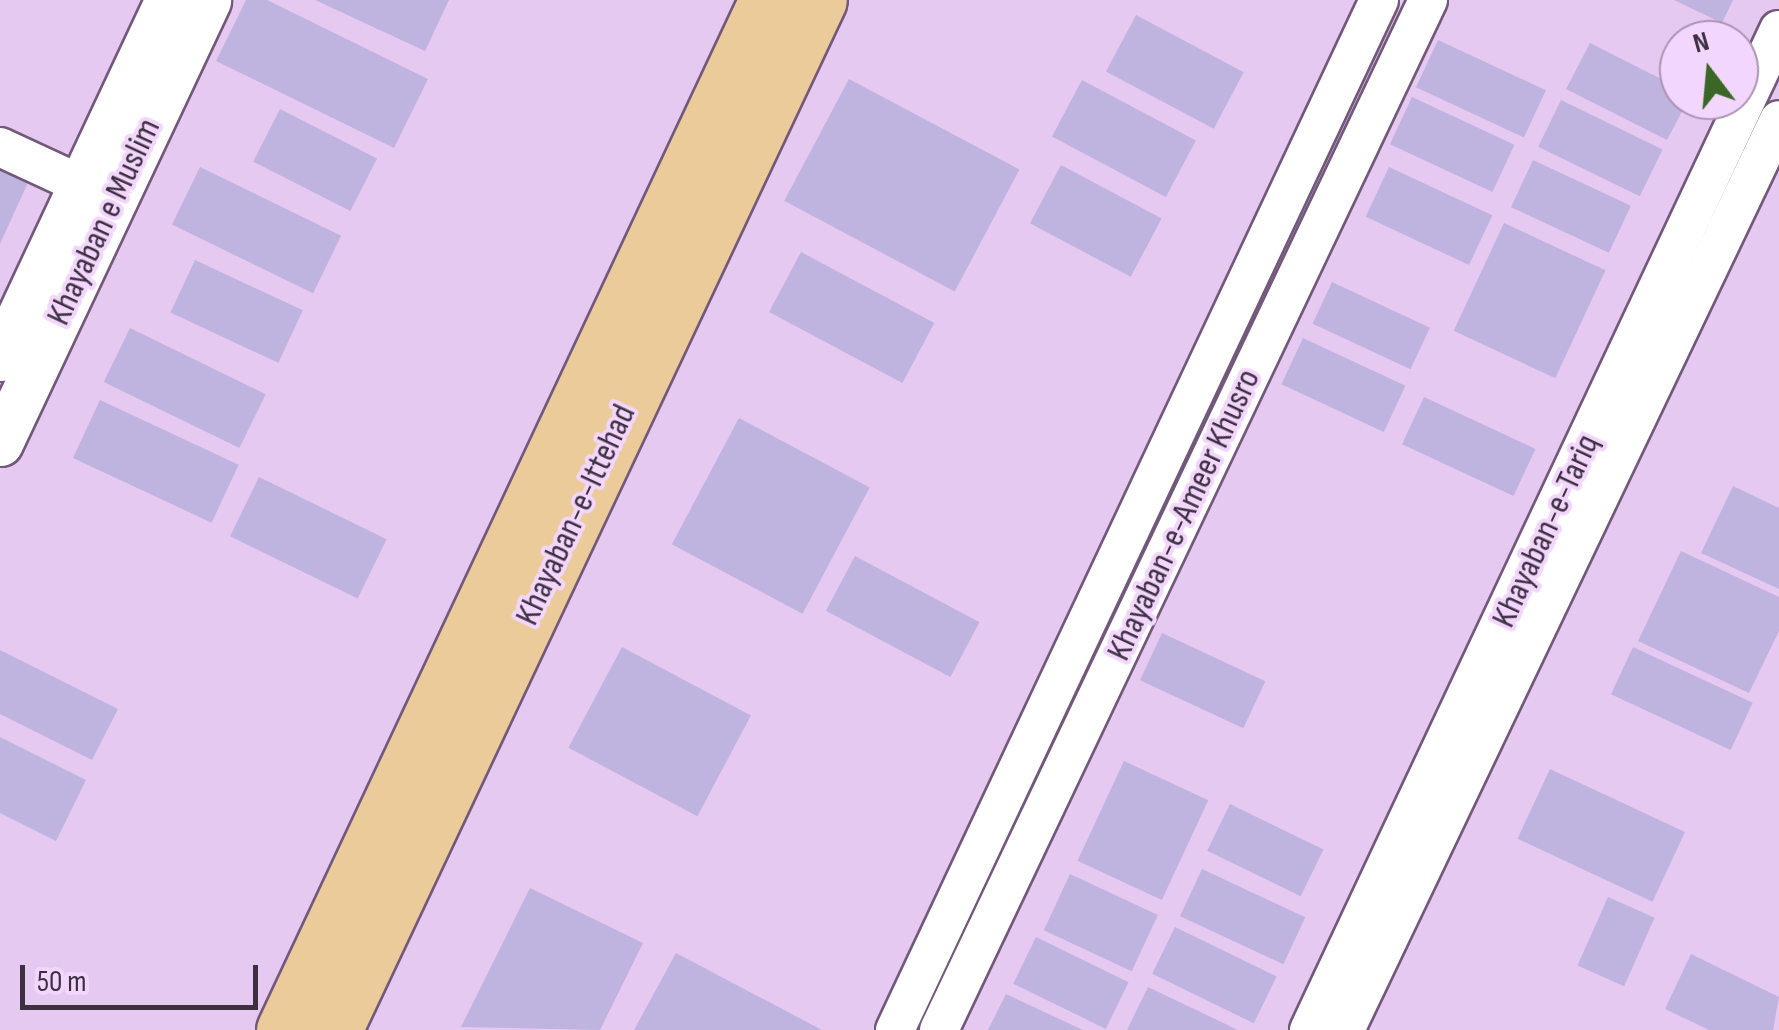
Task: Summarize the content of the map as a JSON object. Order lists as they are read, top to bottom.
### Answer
{
  "streets": {
    "main road": ["Khayaban-e-Ittehad"],
    "street": ["Khayaban e Muslim", "Khayaban-e-Ameer Khusro", "Khayaban-e-Tariq"]
  },
  "scale_bar": "50 m",
  "north": "top"
}
